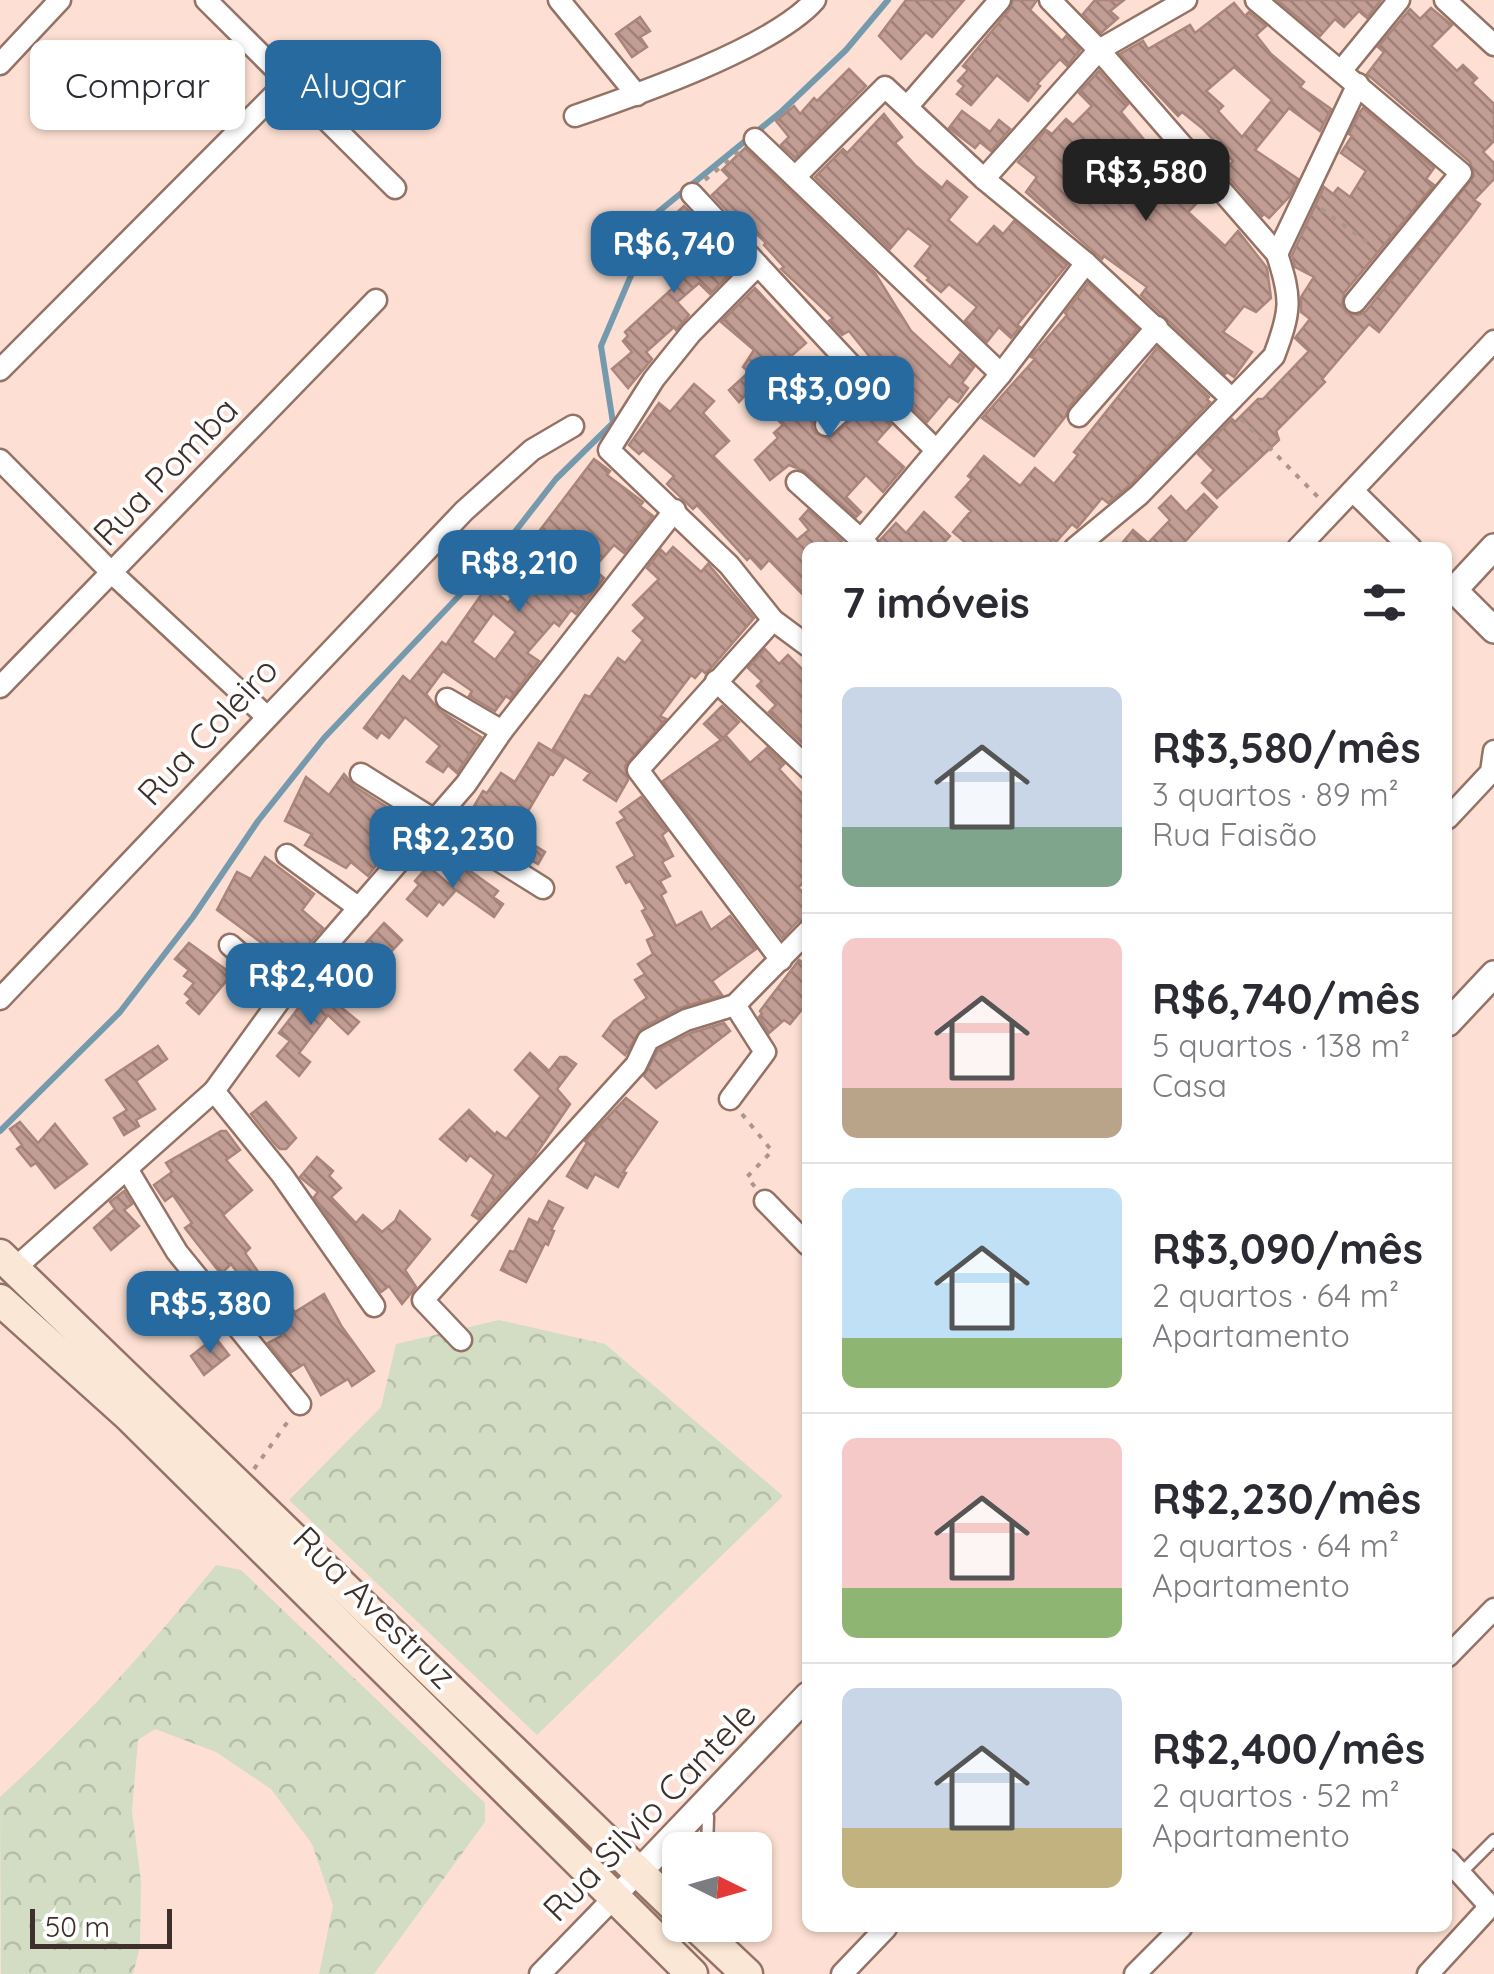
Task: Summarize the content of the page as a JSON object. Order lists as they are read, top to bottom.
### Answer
{
  "streets": {
    "main road": ["Rua Avestruz"],
    "street": ["Rua Pomba", "Rua Coleiro", "Rua Silvio Cantele"]
  },
  "crossings": [
    ["Rua Avestruz", "Rua Silvio Cantele"]
  ],
  "scale_bar": "50 m",
  "north": "right",
  "page": {
    "chip": ["Comprar", "Alugar"],
    "price": [
      "R$3,580",
      "R$6,740",
      "R$3,090",
      "R$8,210",
      "R$2,230",
      "R$2,400",
      "R$5,380"
    ],
    "heading": "7 imóveis",
    "list": [
      {
        "name": "R$3,580/mês",
        "note": "3 quartos · 89 m² · Rua Faisão"
      },
      {
        "name": "R$6,740/mês",
        "note": "5 quartos · 138 m² · Casa"
      },
      {
        "name": "R$3,090/mês",
        "note": "2 quartos · 64 m² · Apartamento"
      },
      {
        "name": "R$2,230/mês",
        "note": "2 quartos · 64 m² · Apartamento"
      },
      {
        "name": "R$2,400/mês",
        "note": "2 quartos · 52 m² · Apartamento"
      }
    ],
    "scale": "50 m"
  }
}
